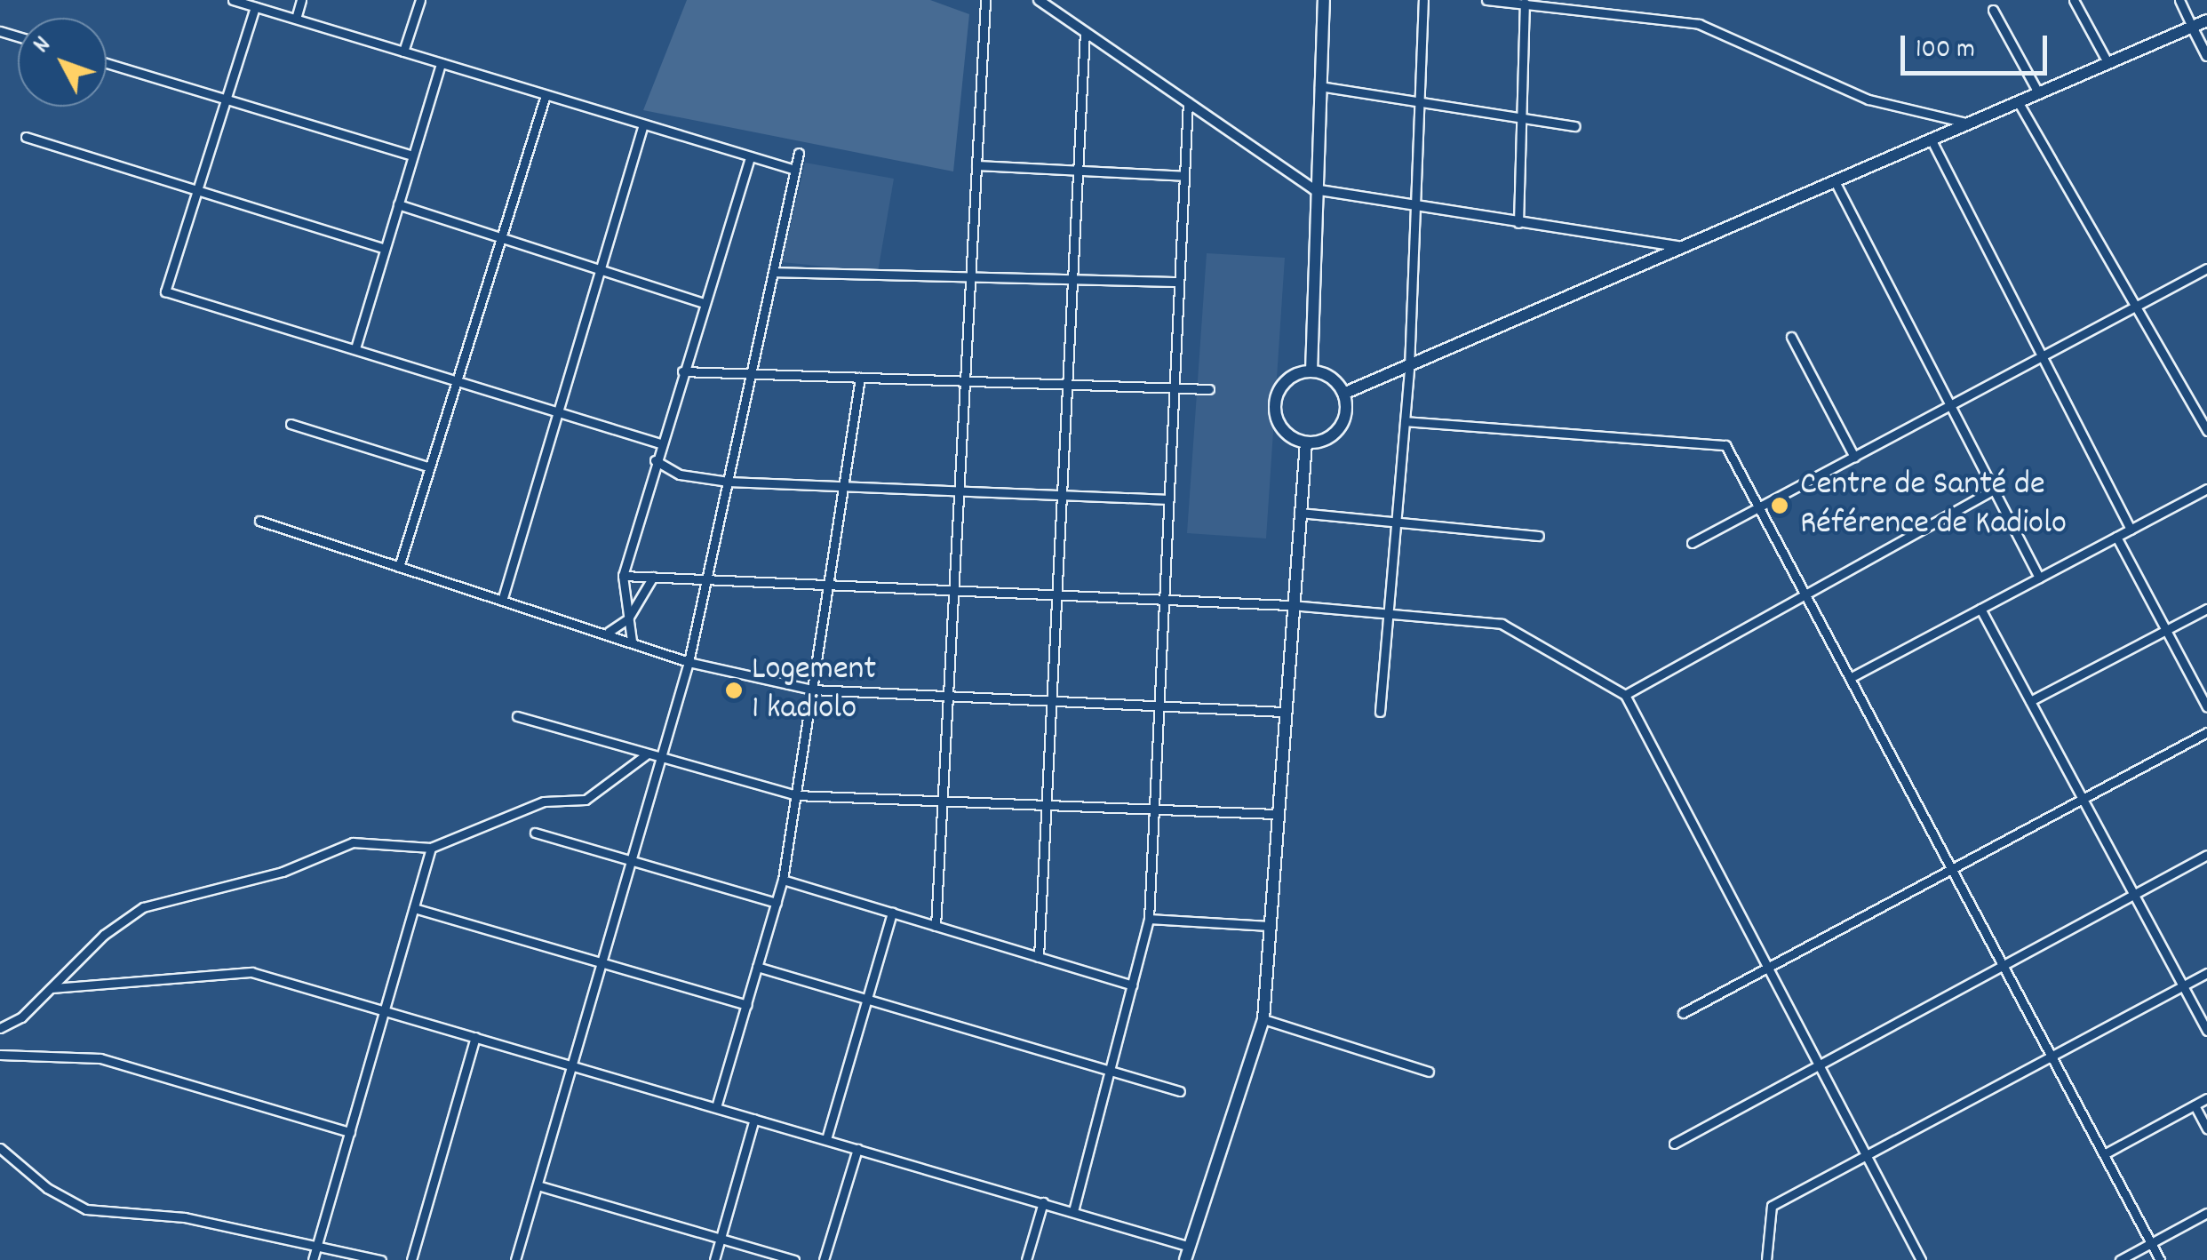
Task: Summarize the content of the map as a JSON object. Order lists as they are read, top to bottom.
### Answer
{
  "places": ["Centre de Santé de Référence de Kadiolo", "Logement 1 kadiolo"],
  "scale_bar": "100 m",
  "north": "top left"
}
